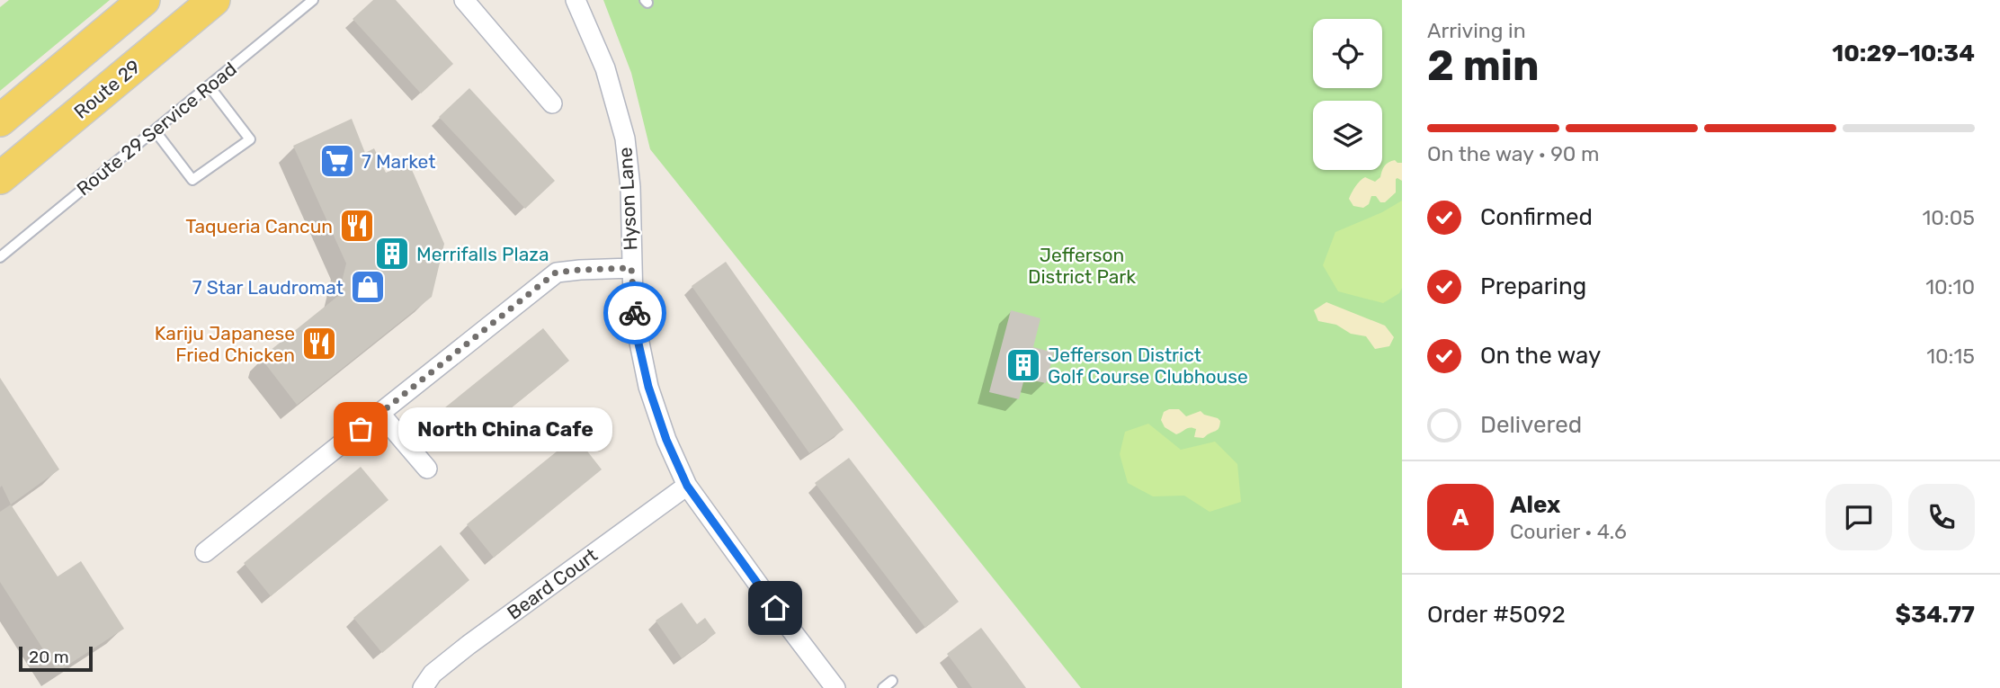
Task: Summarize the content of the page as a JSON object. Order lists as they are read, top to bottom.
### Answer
{
  "streets": {
    "main road": ["Route 29"],
    "street": ["Hyson Lane", "Beard Court"],
    "lane": ["Route 29 Service Road"]
  },
  "crossings": [
    ["Hyson Lane", "Beard Court"]
  ],
  "parks": ["Jefferson District Park"],
  "places": {
    "supermarket": ["7 Market"],
    "restaurant": ["Taqueria Cancun", "Kariju Japanese Fried Chicken"],
    "building": ["Merrifalls Plaza", "Jefferson District Golf Course Clubhouse"],
    "shop": ["7 Star Laudromat"],
    "other": ["North China Cafe"]
  },
  "scale_bar": "20 m",
  "page": {
    "heading": ["2 min", "Arriving in", "10:29–10:34"],
    "panel": [
      "Alex",
      "Courier · 4.6",
      "Order #5092",
      "$34.77"
    ],
    "bar": "On the way · 90 m",
    "list": [
      ["Confirmed", "10:05"],
      ["Preparing", "10:10"],
      ["On the way", "10:15"],
      "Delivered"
    ],
    "bubble": "North China Cafe",
    "round": "A",
    "scale": "20 m"
  }
}
